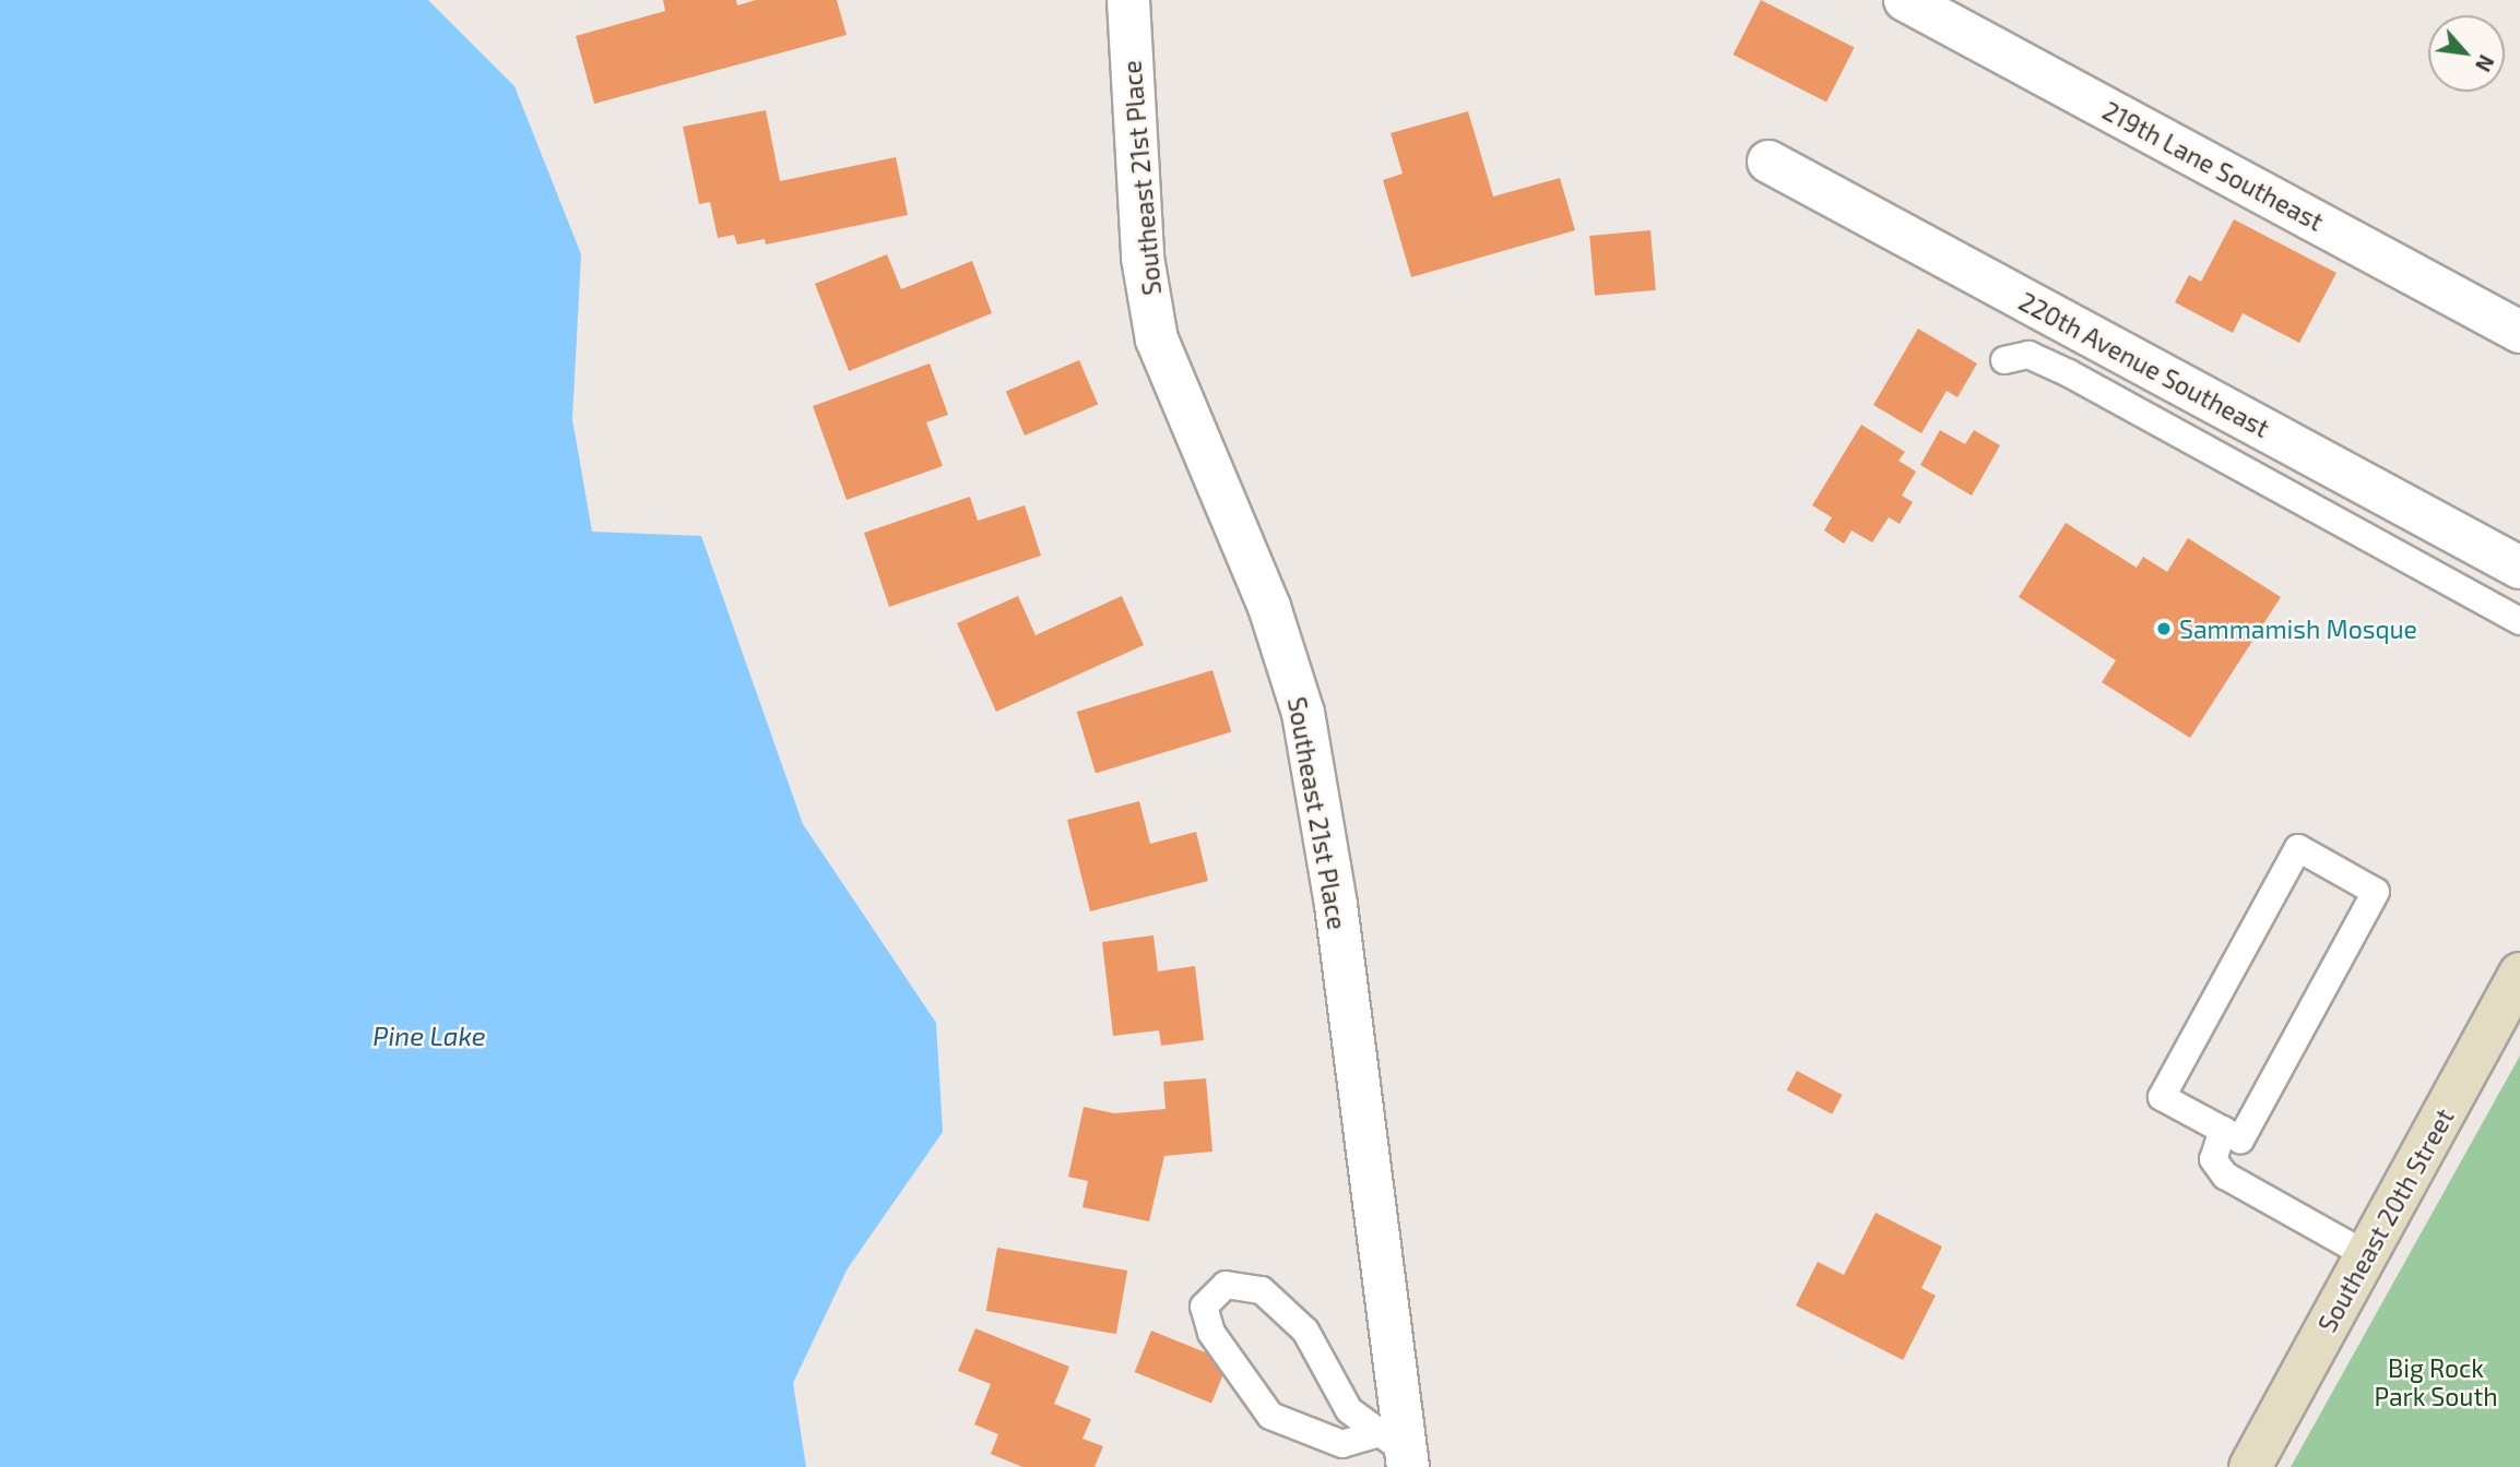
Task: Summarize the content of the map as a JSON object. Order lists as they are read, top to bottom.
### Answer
{
  "streets": {
    "street": [
      "219th Lane Southeast",
      "Southeast 21st Place",
      "220th Avenue Southeast",
      "Southeast 20th Street"
    ]
  },
  "water": ["Pine Lake"],
  "parks": ["Big Rock Park South"],
  "places": ["Sammamish Mosque"],
  "north": "bottom right"
}
